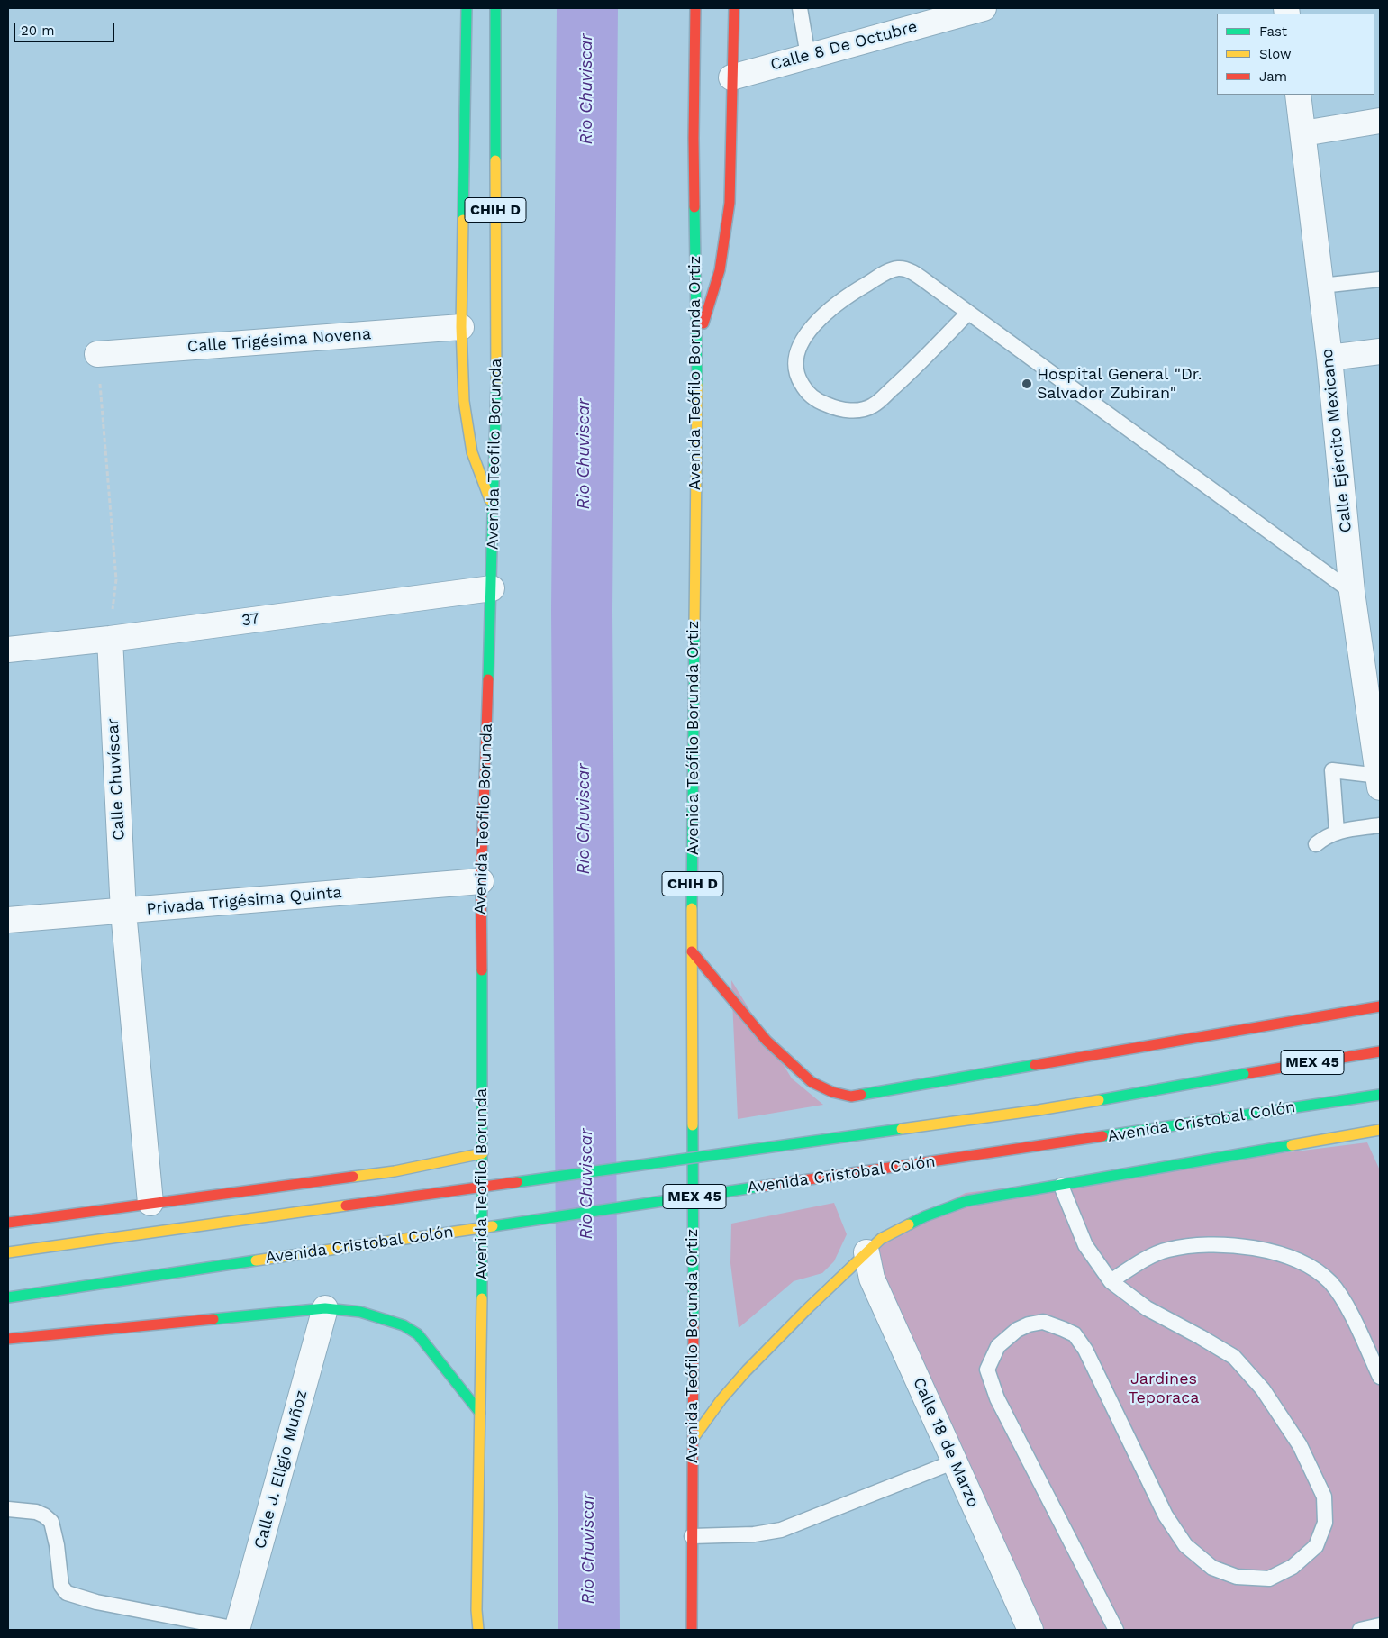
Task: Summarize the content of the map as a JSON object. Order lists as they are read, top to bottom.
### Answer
{
  "streets": {
    "main road": [
      "CHIH D",
      "Avenida Teófilo Borunda Ortiz",
      "Avenida Teofilo Borunda",
      "MEX 45",
      "Avenida Cristobal Colón"
    ],
    "street": [
      "Calle 8 De Octubre",
      "Calle Trigésima Novena",
      "Calle Ejército Mexicano",
      "37",
      "Calle Chuvíscar",
      "Privada Trigésima Quinta",
      "Calle 18 de Marzo",
      "Calle J. Eligio Muñoz"
    ]
  },
  "crossings": [
    ["Avenida Teofilo Borunda", "37"],
    ["Avenida Teofilo Borunda", "Privada Trigésima Quinta"],
    ["37", "Calle Chuvíscar"],
    ["Calle Chuvíscar", "Privada Trigésima Quinta"]
  ],
  "water": ["Rio Chuviscar"],
  "parks": ["Jardines Teporaca"],
  "places": ["Hospital General \"Dr. Salvador Zubiran\""],
  "legend": ["Fast", "Slow", "Jam"],
  "scale_bar": "20 m"
}
